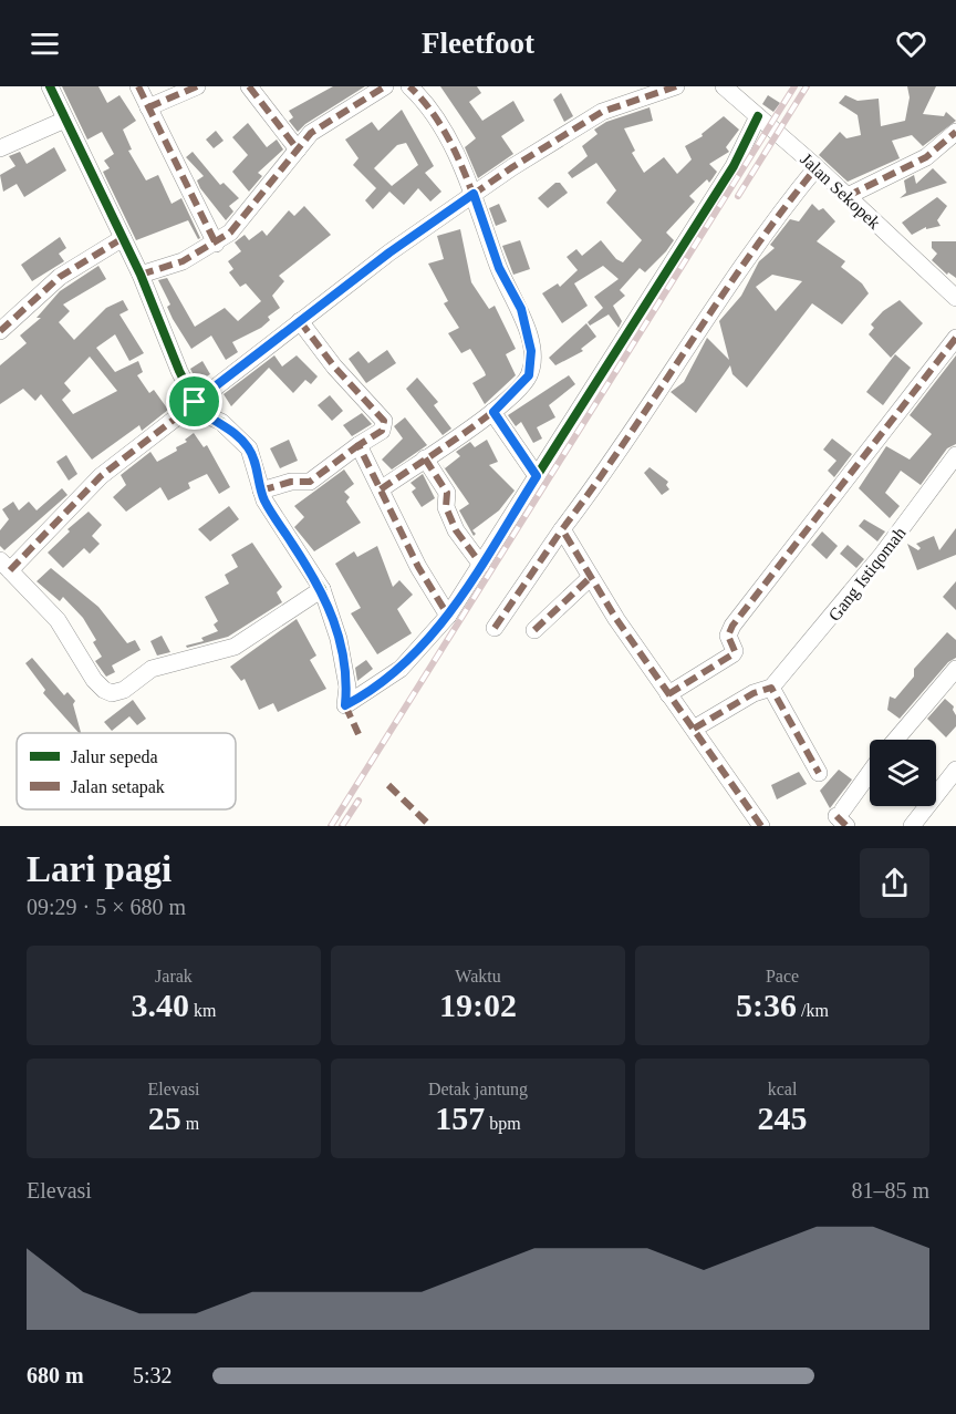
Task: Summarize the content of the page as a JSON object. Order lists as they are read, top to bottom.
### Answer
{
  "streets": {
    "street": ["Jalan Sekopek", "Gang Istiqomah"]
  },
  "legend": ["Jalur sepeda", "Jalan setapak"],
  "page": {
    "header": "Fleetfoot",
    "heading": ["Lari pagi", "09:29 · 5 × 680 m"],
    "stats": [
      ["Jarak", "3.40 km"],
      ["Waktu", "19:02"],
      ["Pace", "5:36 /km"],
      ["Elevasi", "25 m"],
      ["Detak jantung", "157 bpm"],
      ["kcal", "245"]
    ],
    "chart": ["Elevasi", "81–85 m"],
    "list": [
      {
        "name": "680 m",
        "note": "5:32"
      }
    ]
  }
}
